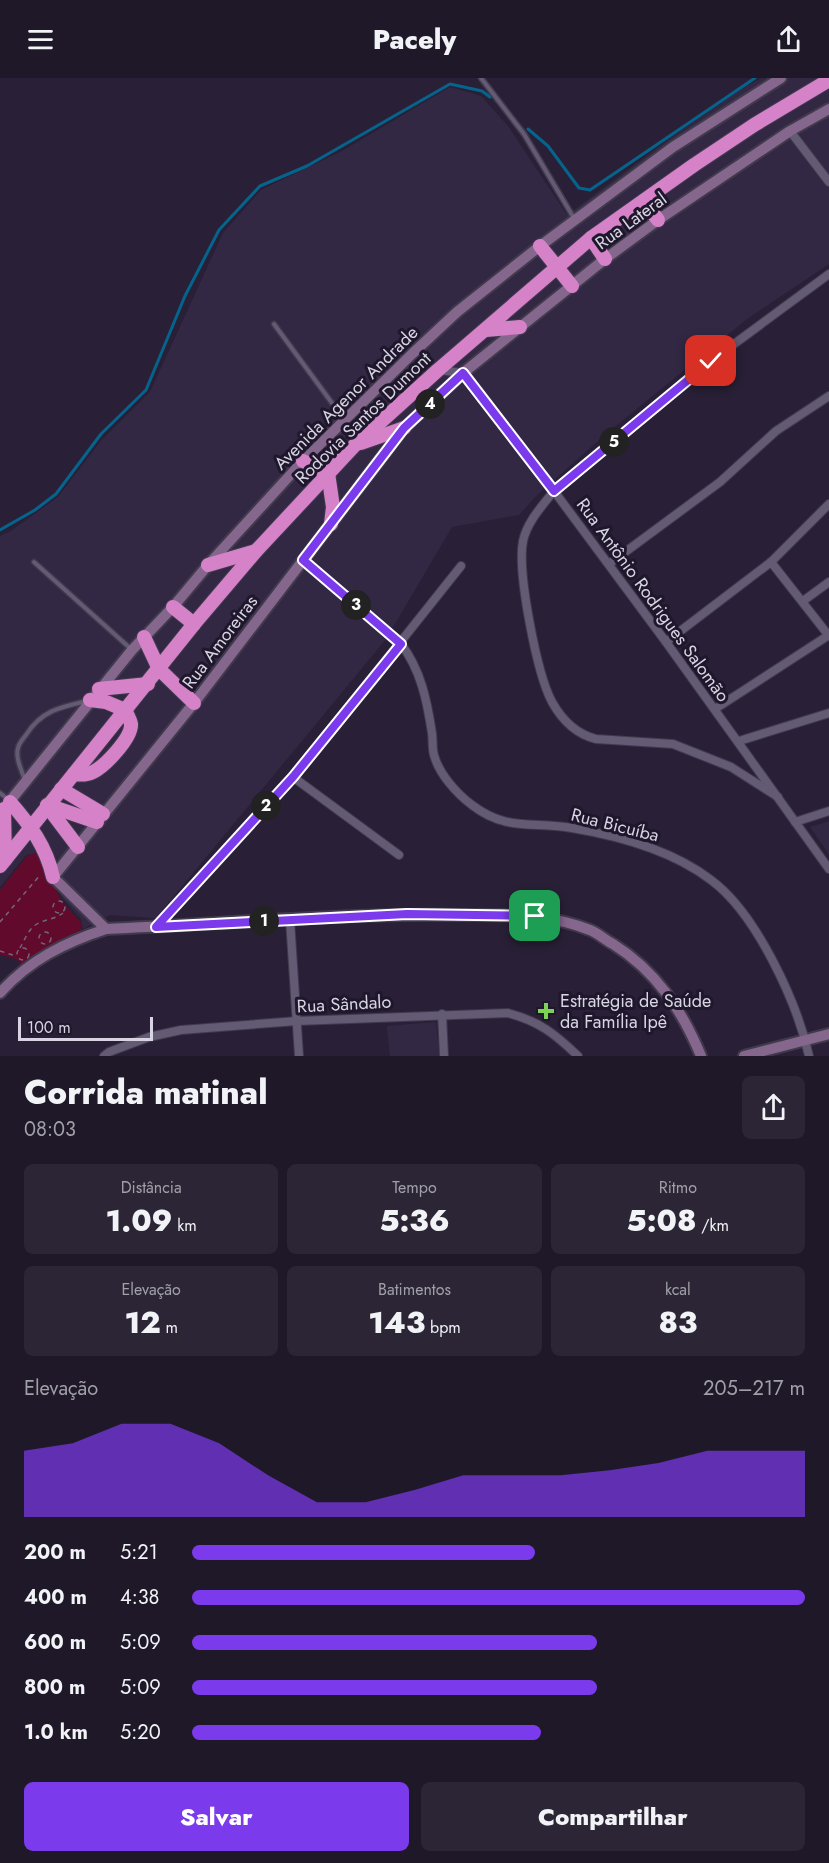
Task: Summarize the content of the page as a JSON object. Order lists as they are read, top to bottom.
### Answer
{
  "streets": {
    "highway": ["Rodovia Santos Dumont"],
    "street": [
      "Rua Lateral",
      "Avenida Agenor Andrade",
      "Rua Antônio Rodrigues Salomão",
      "Rua Amoreiras",
      "Rua Bicuíba",
      "Rua Sândalo"
    ]
  },
  "crossings": [
    ["Rua Lateral", "Rua Antônio Rodrigues Salomão"],
    ["Rua Lateral", "Rua Amoreiras"],
    ["Rua Antônio Rodrigues Salomão", "Rua Amoreiras"],
    ["Rua Amoreiras", "Rua Bicuíba"]
  ],
  "places": {
    "health": ["Estratégia de Saúde da Família Ipê"]
  },
  "scale_bar": "100 m",
  "page": {
    "header": "Pacely",
    "pins": [
      "4",
      "5",
      "3",
      "2",
      "1"
    ],
    "scale": "100 m",
    "heading": ["Corrida matinal", "08:03"],
    "stats": [
      ["Distância", "1.09 km"],
      ["Tempo", "5:36"],
      ["Ritmo", "5:08 /km"],
      ["Elevação", "12 m"],
      ["Batimentos", "143 bpm"],
      ["kcal", "83"]
    ],
    "chart": ["Elevação", "205–217 m"],
    "list": [
      {
        "name": "200 m",
        "note": "5:21"
      },
      {
        "name": "400 m",
        "note": "4:38"
      },
      {
        "name": "600 m",
        "note": "5:09"
      },
      {
        "name": "800 m",
        "note": "5:09"
      },
      {
        "name": "1.0 km",
        "note": "5:20"
      }
    ],
    "buttons": ["Salvar", "Compartilhar"]
  }
}
